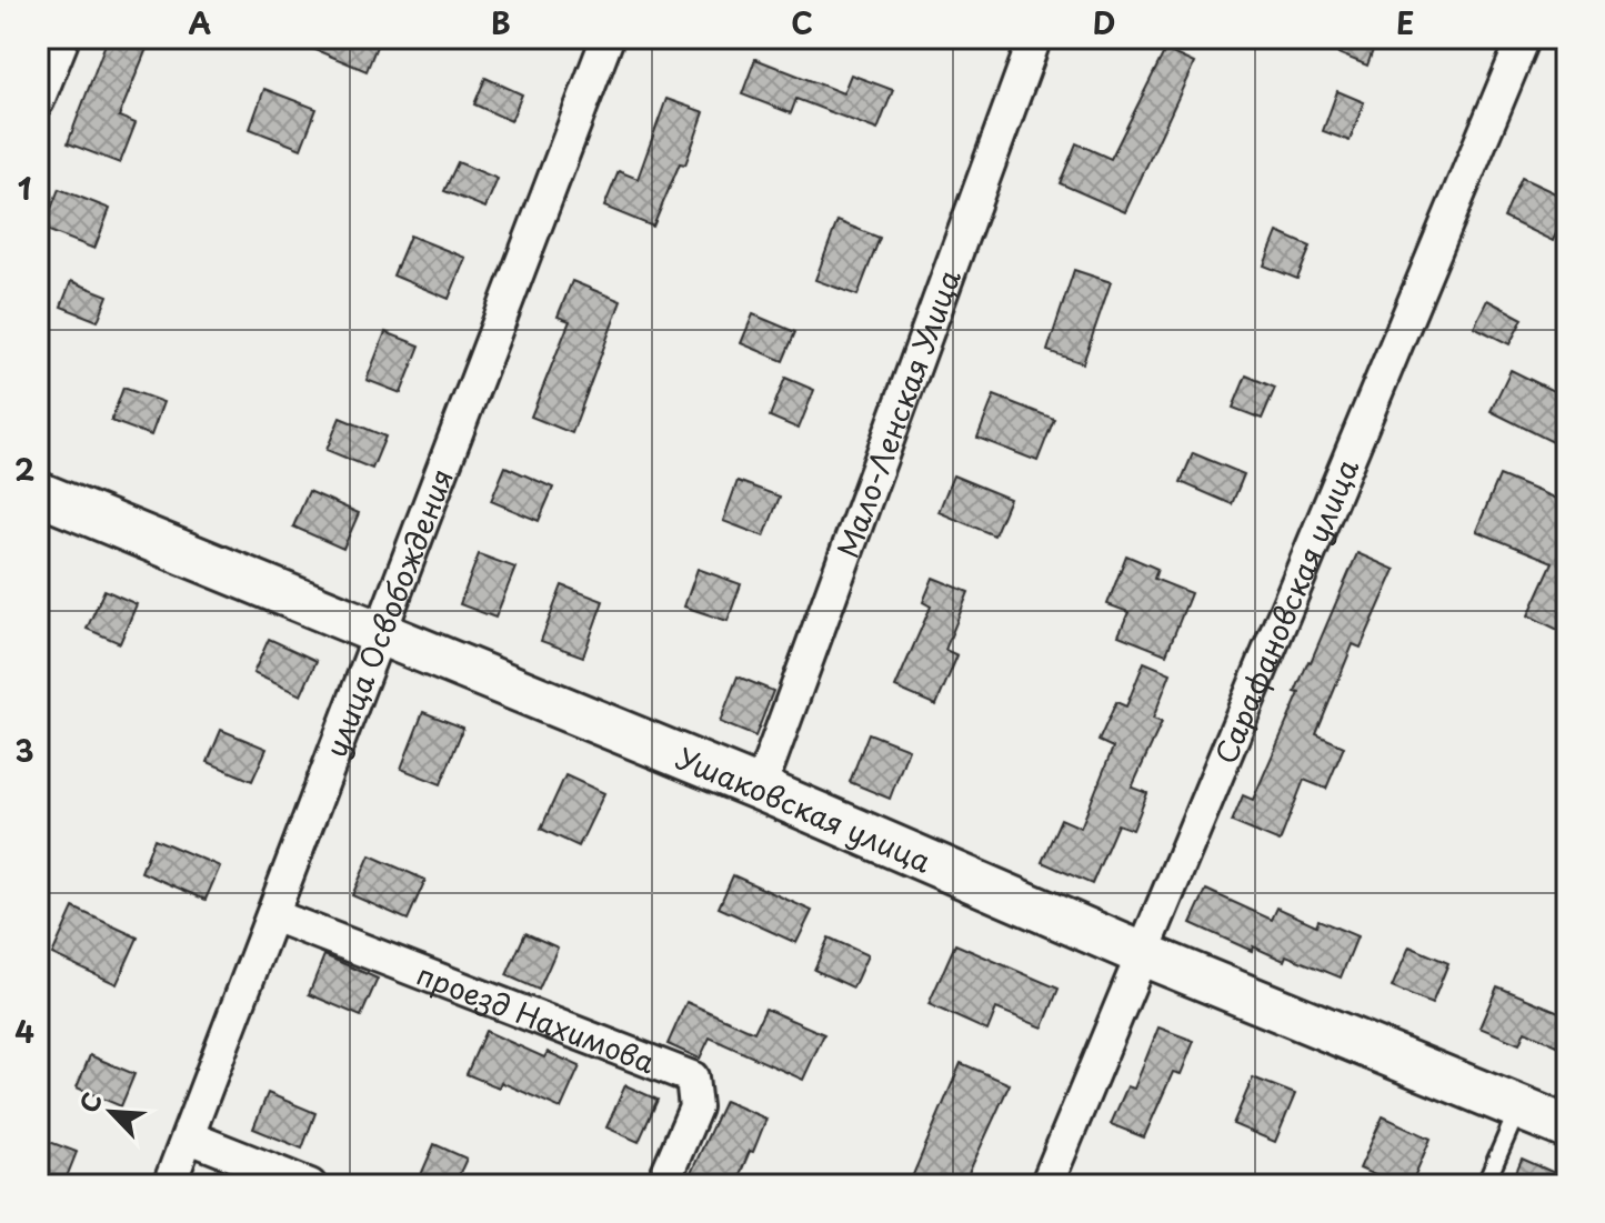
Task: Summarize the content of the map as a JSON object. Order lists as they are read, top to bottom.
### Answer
{
  "streets": {
    "main road": ["Ушаковская улица"],
    "street": [
      "Мало-Ленская Улица",
      "Сарафановская улица",
      "улица Освобождения",
      "проезд Нахимова"
    ]
  },
  "crossings": [
    ["Мало-Ленская Улица", "Ушаковская улица"],
    ["Сарафановская улица", "Ушаковская улица"],
    ["улица Освобождения", "Ушаковская улица"],
    ["улица Освобождения", "проезд Нахимова"]
  ],
  "north": "top left",
  "grid": {
    "columns": [
      "A",
      "B",
      "C",
      "D",
      "E"
    ],
    "rows": [
      "1",
      "2",
      "3",
      "4"
    ]
  }
}
